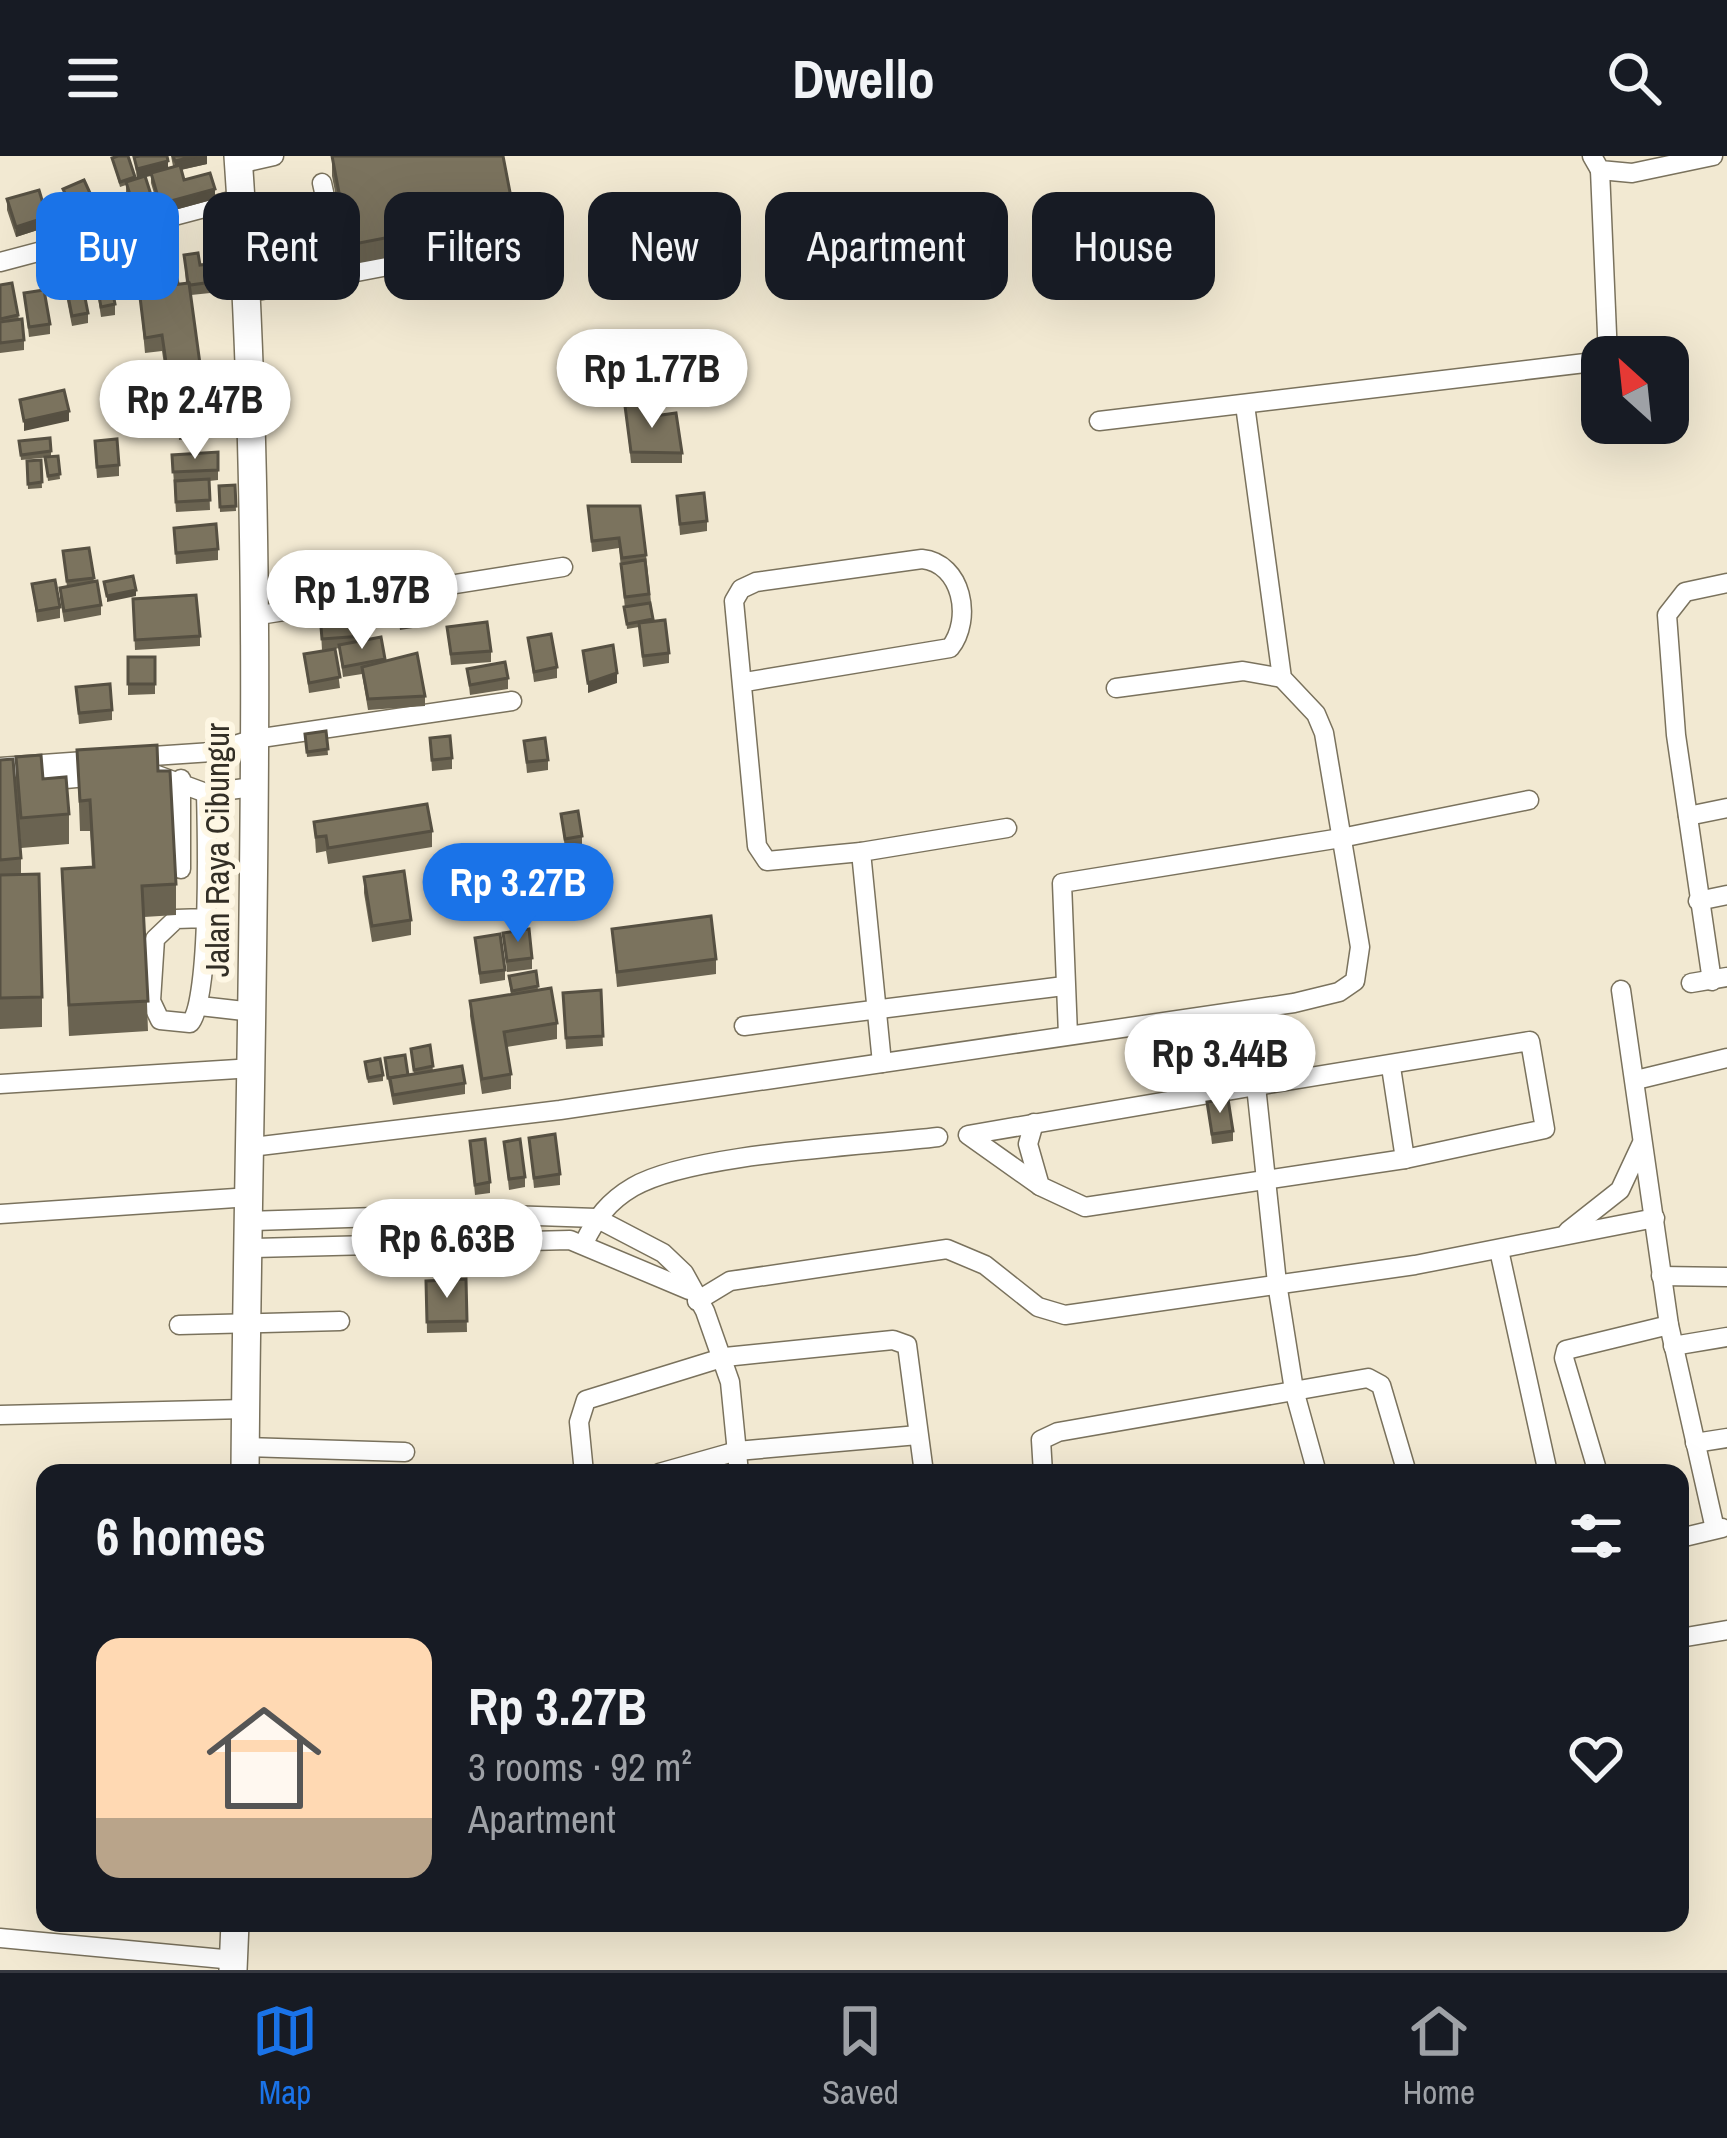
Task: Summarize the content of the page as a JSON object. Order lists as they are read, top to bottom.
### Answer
{
  "streets": {
    "highway": ["Jalan Raya Cibungur"]
  },
  "north": "top left",
  "page": {
    "header": "Dwello",
    "chip": [
      "Buy",
      "Rent",
      "Filters",
      "New",
      "Apartment",
      "House"
    ],
    "price": [
      "Rp 1.77B",
      "Rp 2.47B",
      "Rp 1.97B",
      "Rp 3.27B",
      "Rp 3.44B",
      "Rp 6.63B"
    ],
    "heading": "6 homes",
    "list": [
      {
        "name": "Rp 3.27B",
        "note": "3 rooms · 92 m² · Apartment"
      }
    ],
    "tabs": ["Map", "Saved", "Home"]
  }
}
